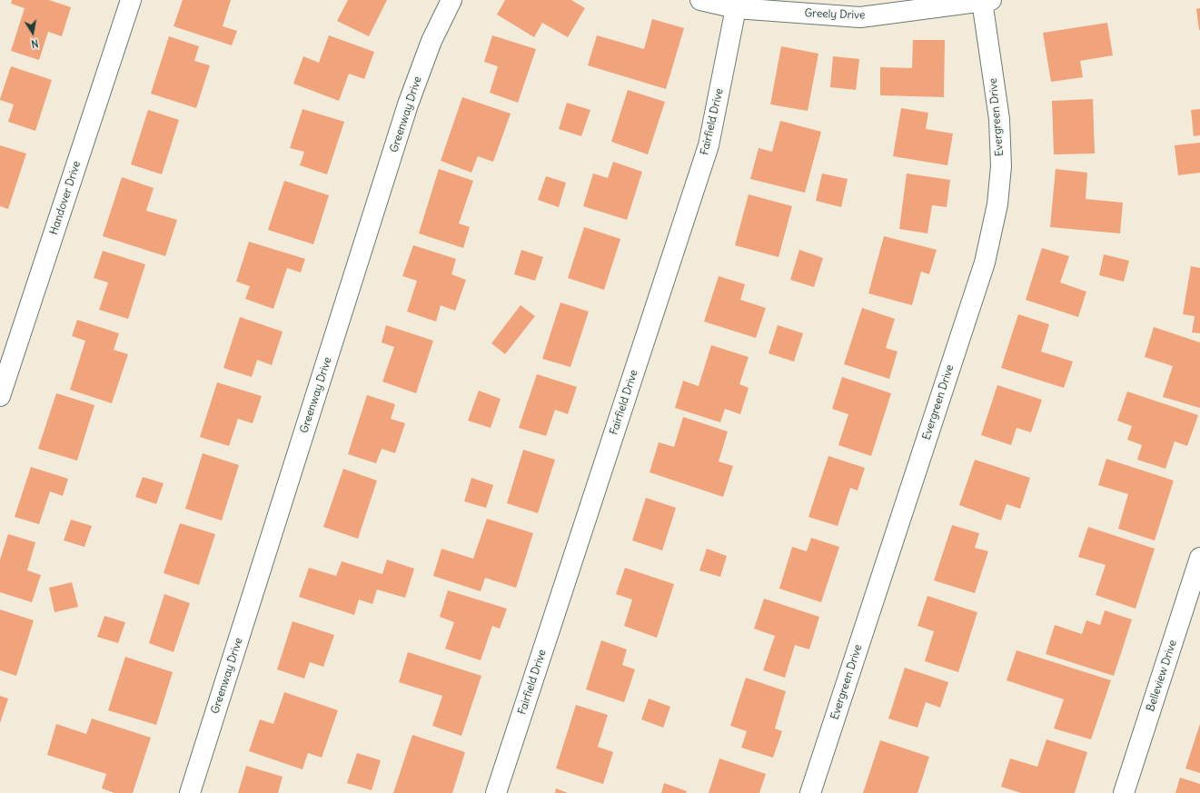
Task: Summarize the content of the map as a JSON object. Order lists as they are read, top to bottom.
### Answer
{
  "streets": {
    "street": [
      "Greely Drive",
      "Greenway Drive",
      "Evergreen Drive",
      "Fairfield Drive",
      "Handover Drive",
      "Belleview Drive"
    ]
  },
  "crossings": [
    ["Greely Drive", "Evergreen Drive"],
    ["Greely Drive", "Fairfield Drive"]
  ],
  "north": "bottom"
}
